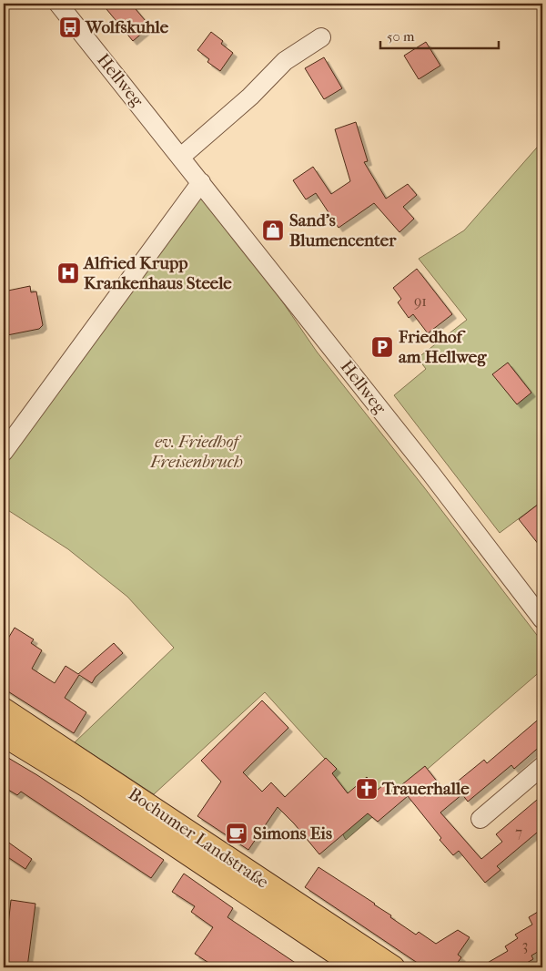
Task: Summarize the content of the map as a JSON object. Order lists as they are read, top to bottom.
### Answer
{
  "streets": {
    "main road": ["Bochumer Landstraße"],
    "street": ["Hellweg"]
  },
  "parks": ["ev. Friedhof Freisenbruch"],
  "places": {
    "bus stop": ["Wolfskuhle"],
    "shop": ["Sand's Blumencenter"],
    "hospital": ["Alfried Krupp Krankenhaus Steele"],
    "parking": ["Friedhof am Hellweg"],
    "church": ["Trauerhalle"],
    "cafe": ["Simons Eis"]
  },
  "house_numbers": ["91", "7", "3"],
  "scale_bar": "50 m"
}
